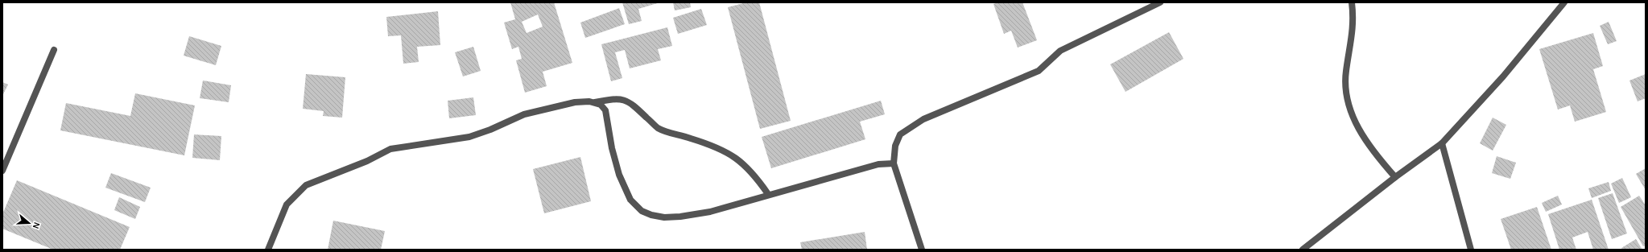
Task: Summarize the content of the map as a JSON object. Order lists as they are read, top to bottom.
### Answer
{
  "north": "right"
}
